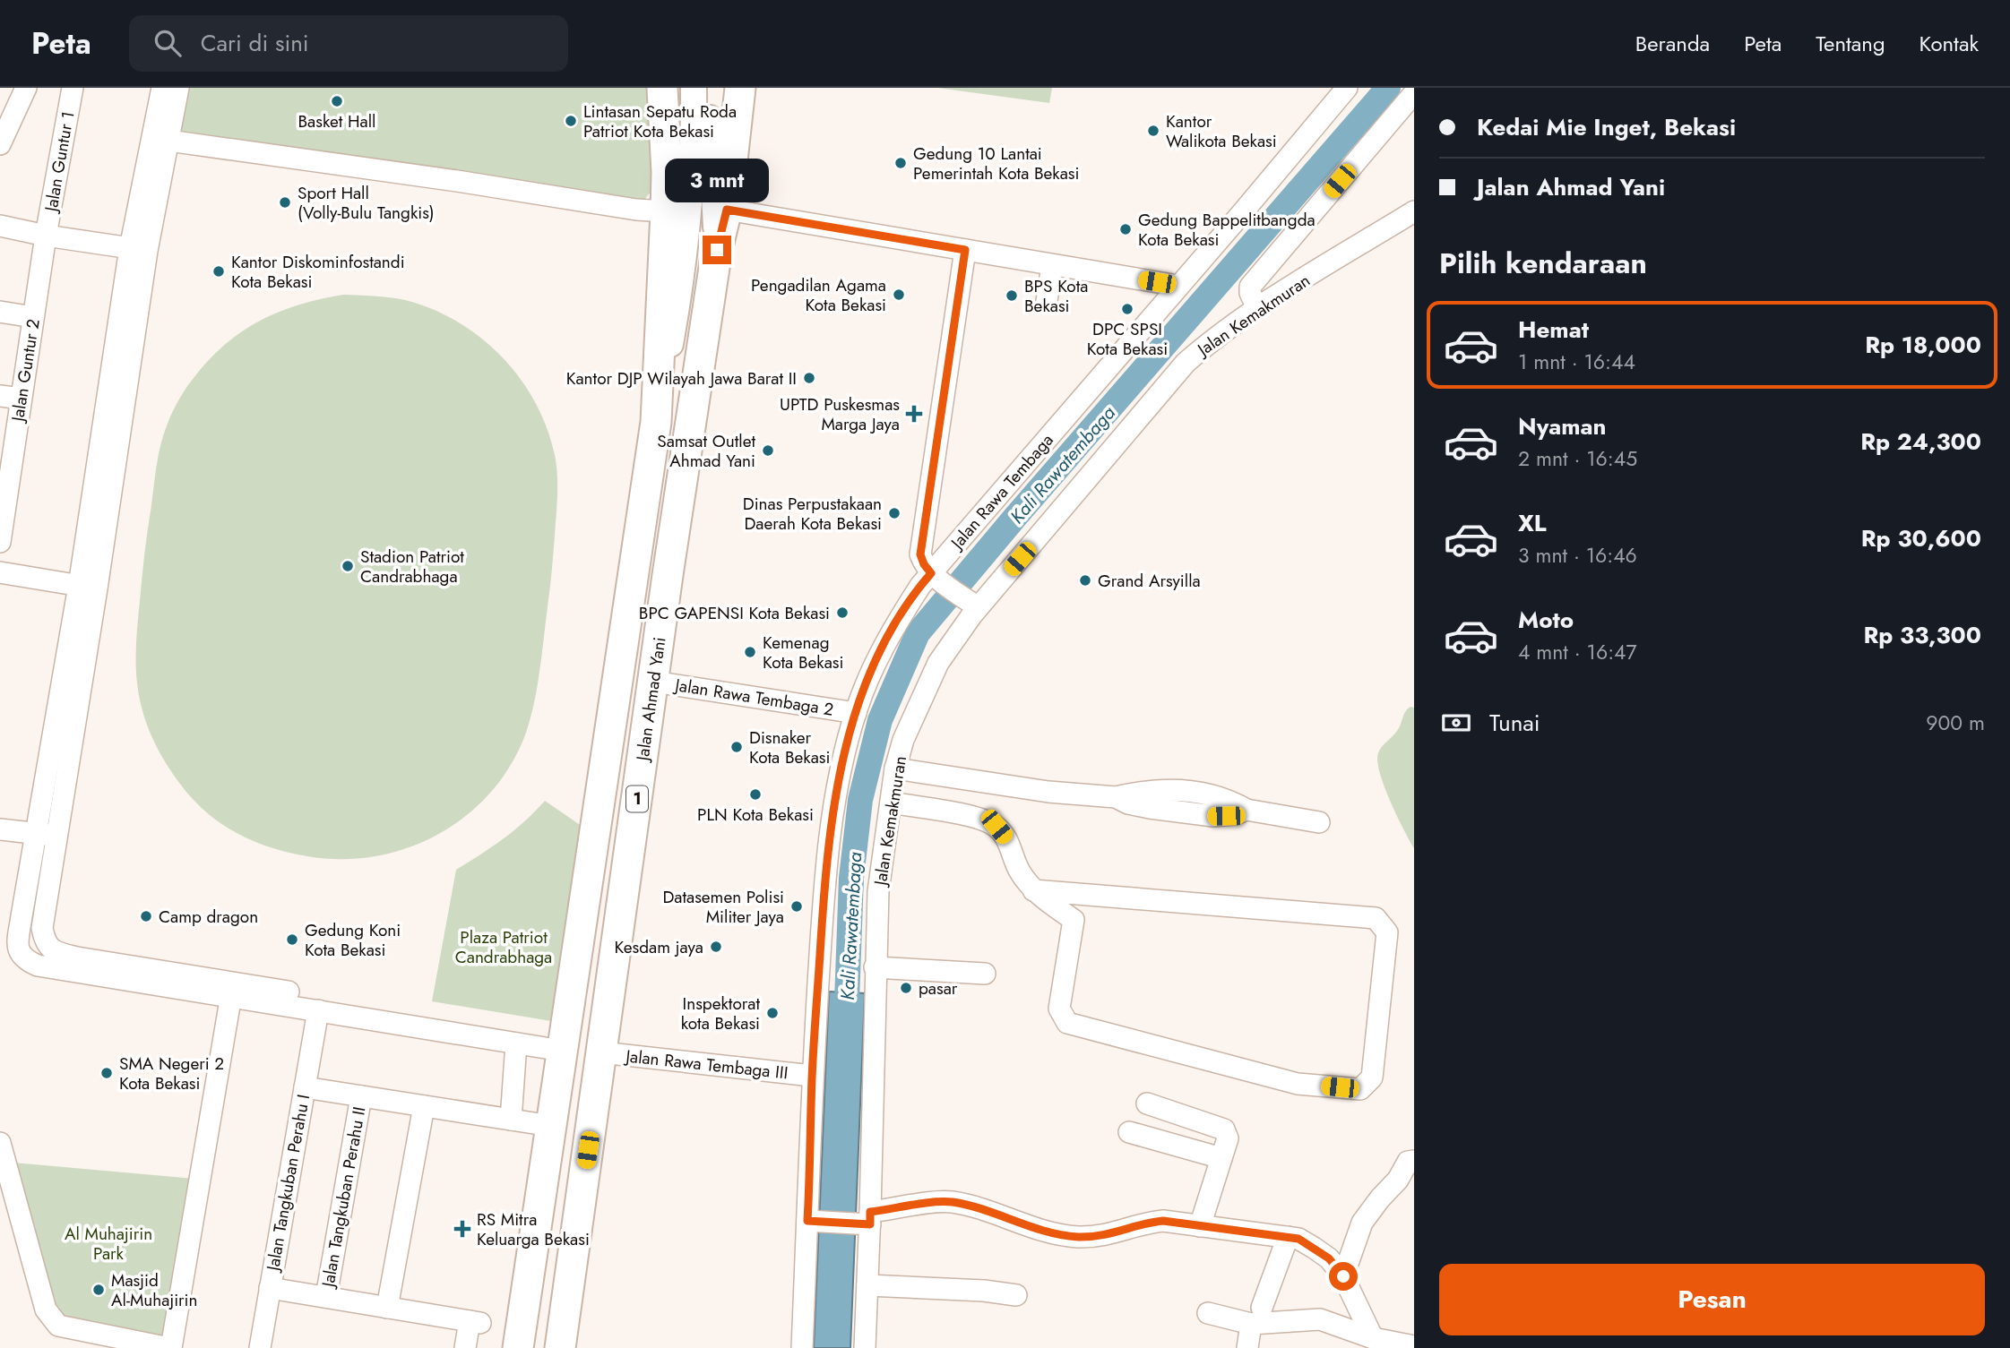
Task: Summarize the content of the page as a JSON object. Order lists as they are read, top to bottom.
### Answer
{
  "streets": {
    "highway": ["Jalan Ahmad Yani", "1"],
    "street": [
      "Jalan Guntur 1",
      "Jalan Kemakmuran",
      "Jalan Guntur 2",
      "Jalan Rawa Tembaga",
      "Jalan Rawa Tembaga 2",
      "Jalan Rawa Tembaga III",
      "Jalan Tangkuban Perahu I",
      "Jalan Tangkuban Perahu II"
    ]
  },
  "crossings": [
    ["Jalan Guntur 1", "Jalan Guntur 2"],
    ["Jalan Rawa Tembaga", "Jalan Rawa Tembaga 2"],
    ["Jalan Rawa Tembaga", "Jalan Rawa Tembaga III"],
    ["Jalan Rawa Tembaga 2", "Jalan Ahmad Yani"],
    ["Jalan Ahmad Yani", "Jalan Rawa Tembaga III"]
  ],
  "water": ["Kali Rawatembaga"],
  "parks": ["Plaza Patriot Candrabhaga", "Al Muhajirin Park"],
  "places": {
    "other": [
      "Basket Hall",
      "Lintasan Sepatu Roda Patriot Kota Bekasi",
      "Kantor Walikota Bekasi",
      "Gedung 10 Lantai Pemerintah Kota Bekasi",
      "Sport Hall (Volly-Bulu Tangkis)",
      "Gedung Bappelitbangda Kota Bekasi",
      "Kantor Diskominfostandi Kota Bekasi",
      "Pengadilan Agama Kota Bekasi",
      "BPS Kota Bekasi",
      "DPC SPSI Kota Bekasi",
      "Kantor DJP Wilayah Jawa Barat II",
      "Samsat Outlet Ahmad Yani",
      "Dinas Perpustakaan Daerah Kota Bekasi",
      "Stadion Patriot Candrabhaga",
      "Grand Arsyilla",
      "BPC GAPENSI Kota Bekasi",
      "Kemenag Kota Bekasi",
      "Disnaker Kota Bekasi",
      "PLN Kota Bekasi",
      "Datasemen Polisi Militer Jaya",
      "Camp dragon",
      "Gedung Koni Kota Bekasi",
      "Kesdam jaya",
      "pasar",
      "Inspektorat kota Bekasi",
      "SMA Negeri 2 Kota Bekasi",
      "Masjid Al-Muhajirin"
    ],
    "health": ["UPTD Puskesmas Marga Jaya", "RS Mitra Keluarga Bekasi"]
  },
  "page": {
    "header": "Peta",
    "search": "Cari di sini",
    "nav": [
      "Beranda",
      "Peta",
      "Tentang",
      "Kontak"
    ],
    "banner": ["Kedai Mie Inget, Bekasi", "Jalan Ahmad Yani"],
    "bubble": "3 mnt",
    "heading": "Pilih kendaraan",
    "list": [
      {
        "name": "Hemat",
        "note": "1 mnt · 16:44",
        "value": "Rp 18,000"
      },
      {
        "name": "Nyaman",
        "note": "2 mnt · 16:45",
        "value": "Rp 24,300"
      },
      {
        "name": "XL",
        "note": "3 mnt · 16:46",
        "value": "Rp 30,600"
      },
      {
        "name": "Moto",
        "note": "4 mnt · 16:47",
        "value": "Rp 33,300"
      }
    ],
    "pay": ["Tunai", "900 m"],
    "buttons": "Pesan"
  }
}
